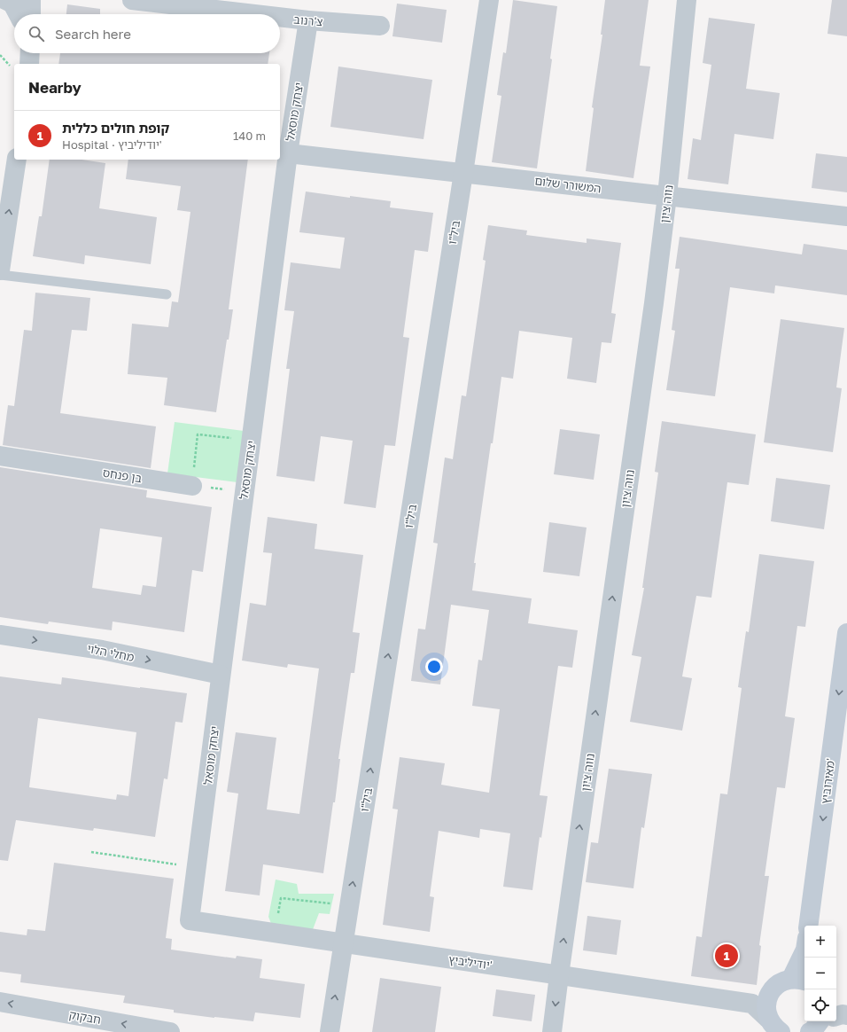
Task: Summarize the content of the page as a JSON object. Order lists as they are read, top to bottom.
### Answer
{
  "streets": {
    "street": [
      "צ'רנוב",
      "יצחק מוסאל",
      "המשורר שלום",
      "נווה ציון",
      "ביל\"ו",
      "בן פנחס",
      "מחלי הלוי",
      "מאירוביץ'",
      "יודיליביץ'",
      "חבקוק"
    ]
  },
  "crossings": [
    ["צ'רנוב", "יצחק מוסאל"],
    ["יצחק מוסאל", "המשורר שלום"],
    ["יצחק מוסאל", "מחלי הלוי"],
    ["יצחק מוסאל", "יודיליביץ'"],
    ["המשורר שלום", "נווה ציון"],
    ["המשורר שלום", "ביל\"ו"],
    ["נווה ציון", "יודיליביץ'"],
    ["ביל\"ו", "יודיליביץ'"]
  ],
  "one_way": [
    "נווה ציון",
    "ביל\"ו",
    "מחלי הלוי",
    "מאירוביץ'",
    "חבקוק"
  ],
  "page": {
    "search": "Search here",
    "heading": "Nearby",
    "list": [
      {
        "mark": "1",
        "name": "קופת חולים כללית",
        "note": "Hospital · יודיליביץ'",
        "value": "140 m"
      }
    ],
    "map_buttons": ["+", "−"],
    "pins": "1"
  }
}
